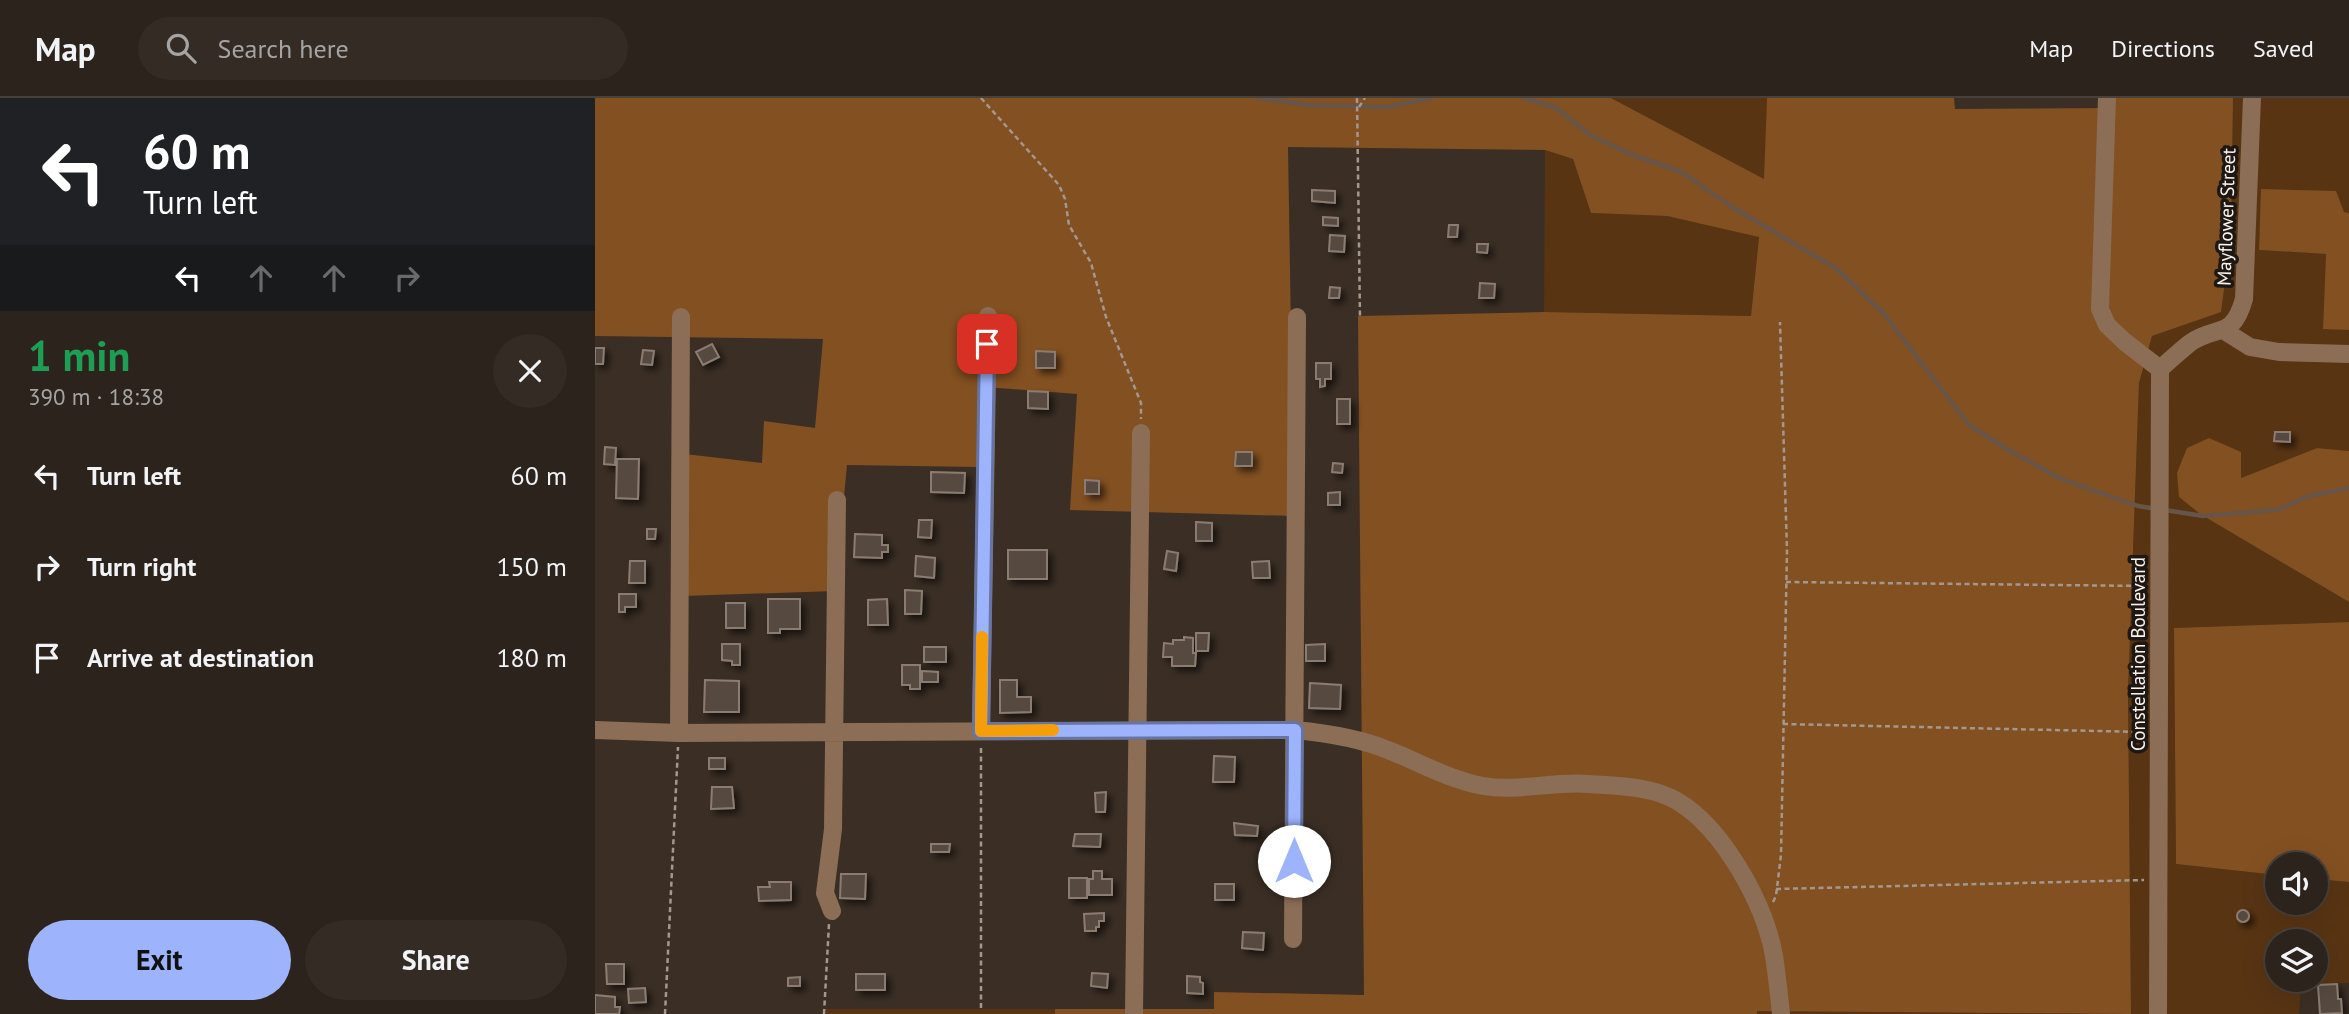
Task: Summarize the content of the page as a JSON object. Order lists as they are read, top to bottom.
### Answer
{
  "streets": {
    "street": ["Mayflower Street", "Constellation Boulevard"]
  },
  "page": {
    "header": "Map",
    "search": "Search here",
    "nav": ["Map", "Directions", "Saved"],
    "turn": ["60 m", "Turn left"],
    "heading": ["1 min", "390 m · 18:38"],
    "list": [
      {
        "name": "Turn left",
        "value": "60 m"
      },
      {
        "name": "Turn right",
        "value": "150 m"
      },
      {
        "name": "Arrive at destination",
        "value": "180 m"
      }
    ],
    "buttons": ["Exit", "Share"]
  }
}
